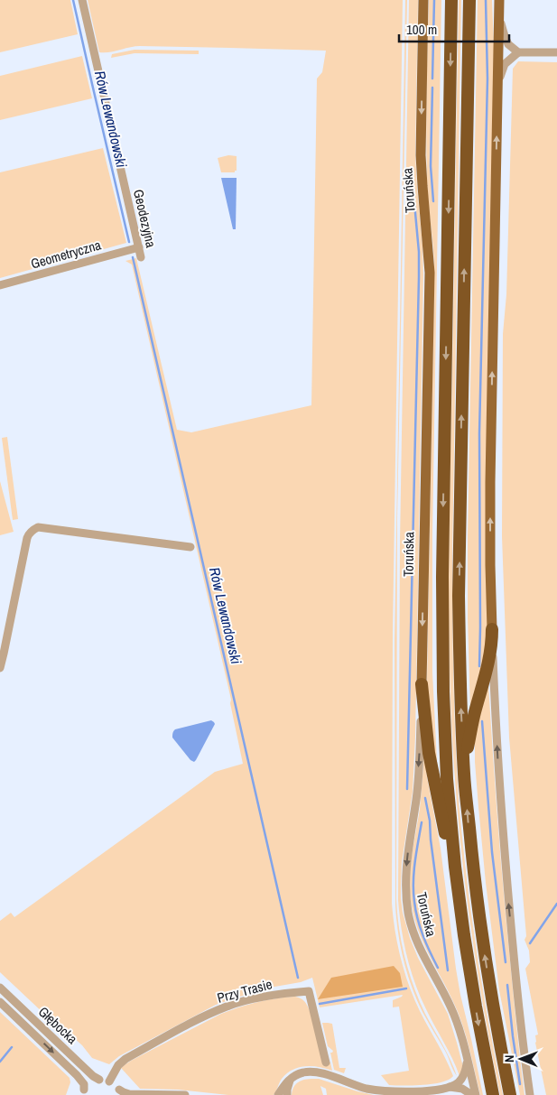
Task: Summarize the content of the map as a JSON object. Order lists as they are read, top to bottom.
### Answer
{
  "streets": {
    "main road": ["Toruńska"],
    "street": [
      "Geodezyjna",
      "Geometryczna",
      "Przy Trasie",
      "Głębocka"
    ]
  },
  "crossings": [
    ["Geodezyjna", "Geometryczna"]
  ],
  "water": ["Rów Lewandowski"],
  "scale_bar": "100 m",
  "north": "left"
}
